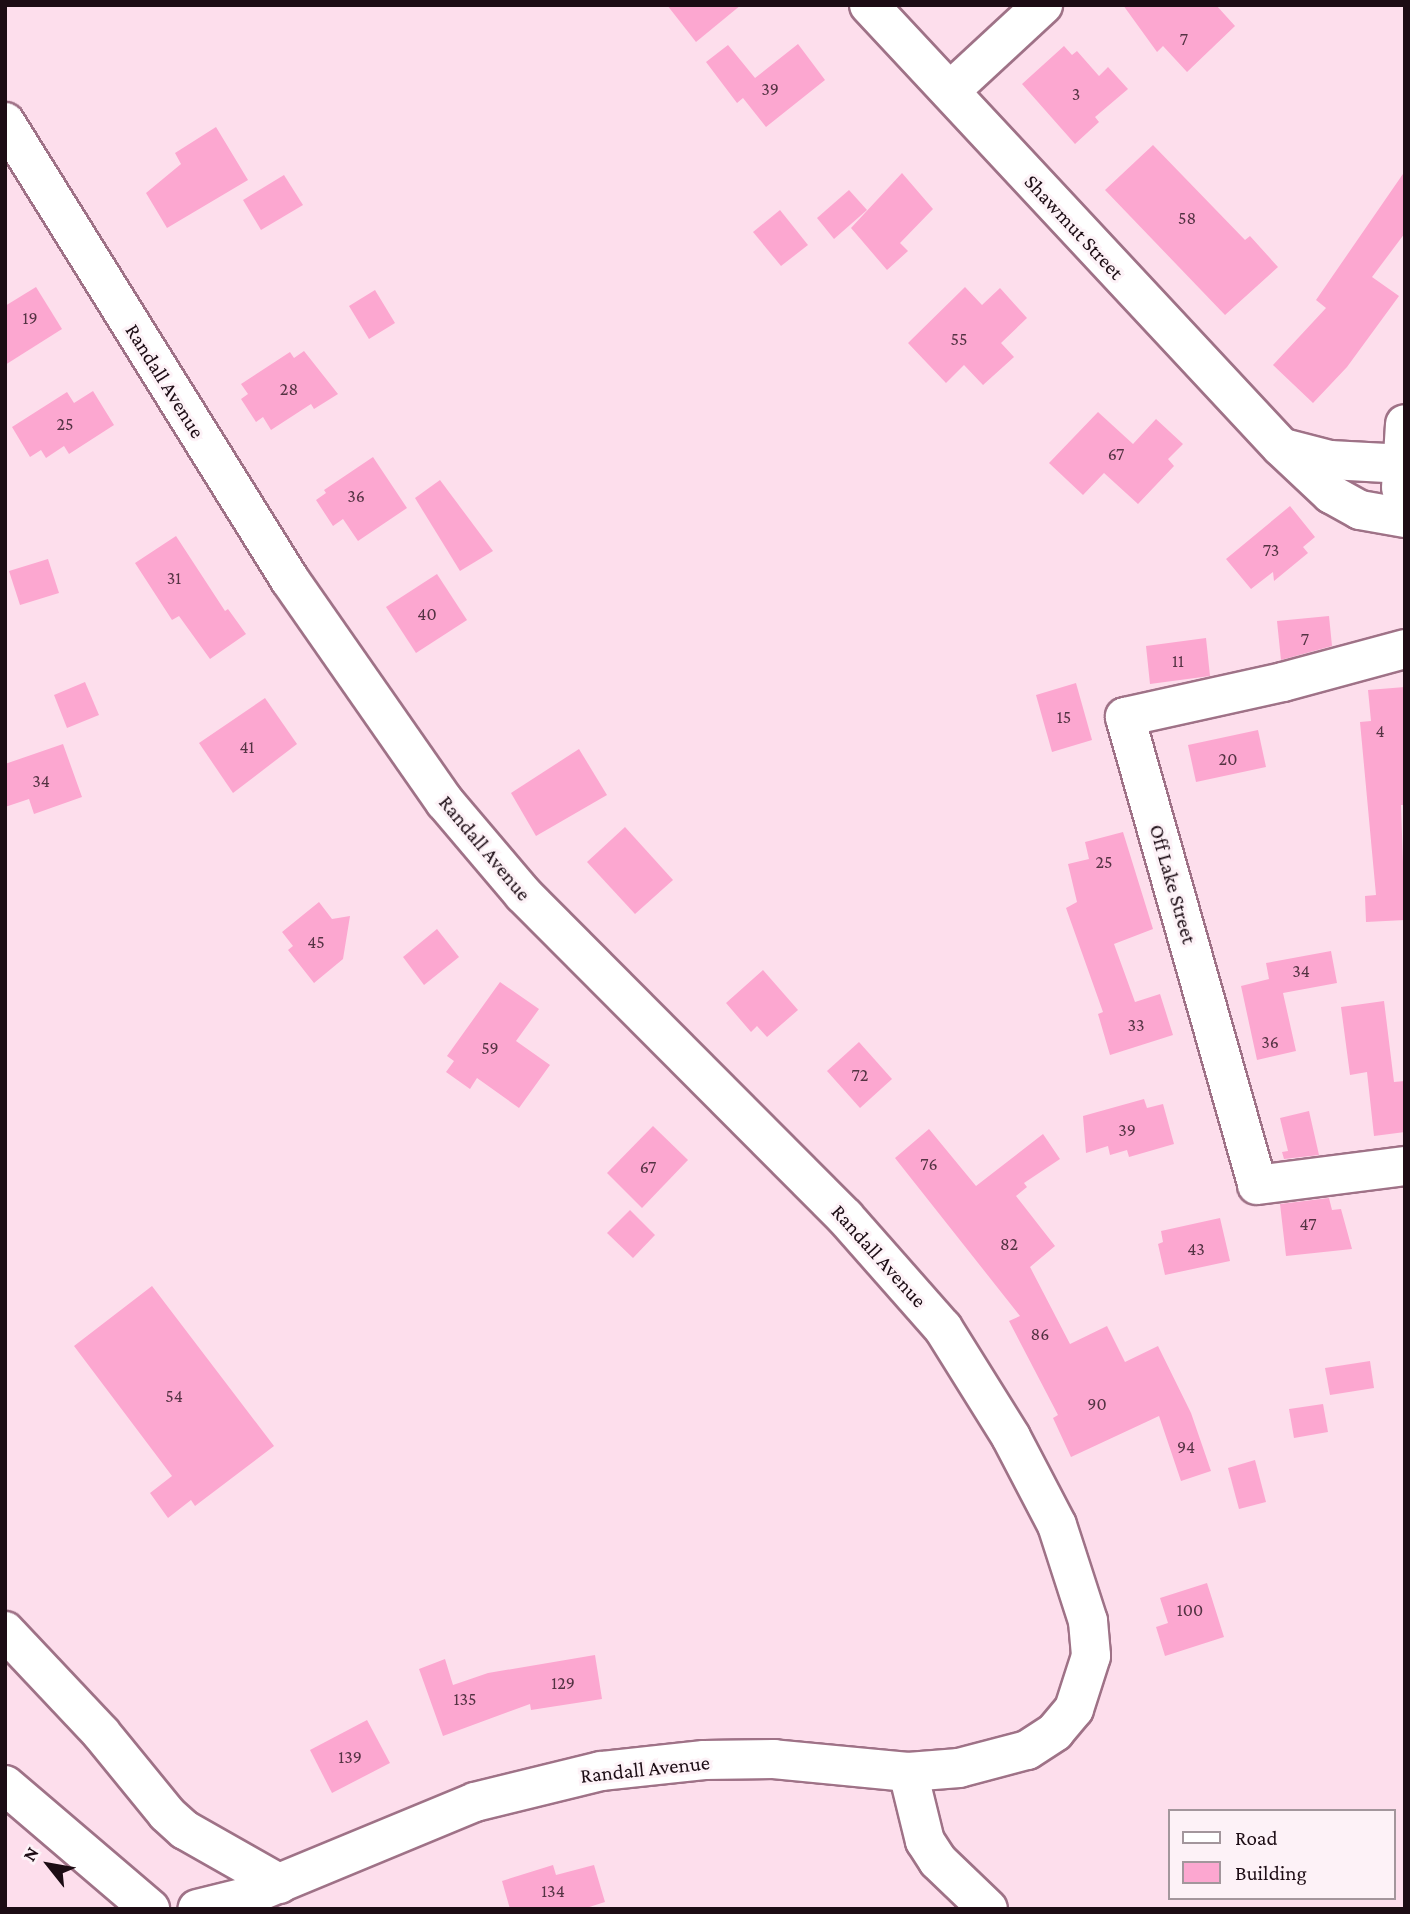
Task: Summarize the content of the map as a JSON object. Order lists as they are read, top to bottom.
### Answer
{
  "streets": {
    "street": ["Shawmut Street", "Randall Avenue", "Off Lake Street"]
  },
  "house_numbers": [
    "7",
    "39",
    "3",
    "58",
    "19",
    "55",
    "28",
    "25",
    "67",
    "36",
    "73",
    "31",
    "40",
    "7",
    "11",
    "15",
    "4",
    "41",
    "20",
    "34",
    "25",
    "45",
    "34",
    "33",
    "36",
    "59",
    "72",
    "39",
    "76",
    "67",
    "47",
    "82",
    "43",
    "86",
    "54",
    "90",
    "94",
    "100",
    "129",
    "135",
    "139",
    "134"
  ],
  "legend": ["Road", "Building"],
  "north": "top left"
}
